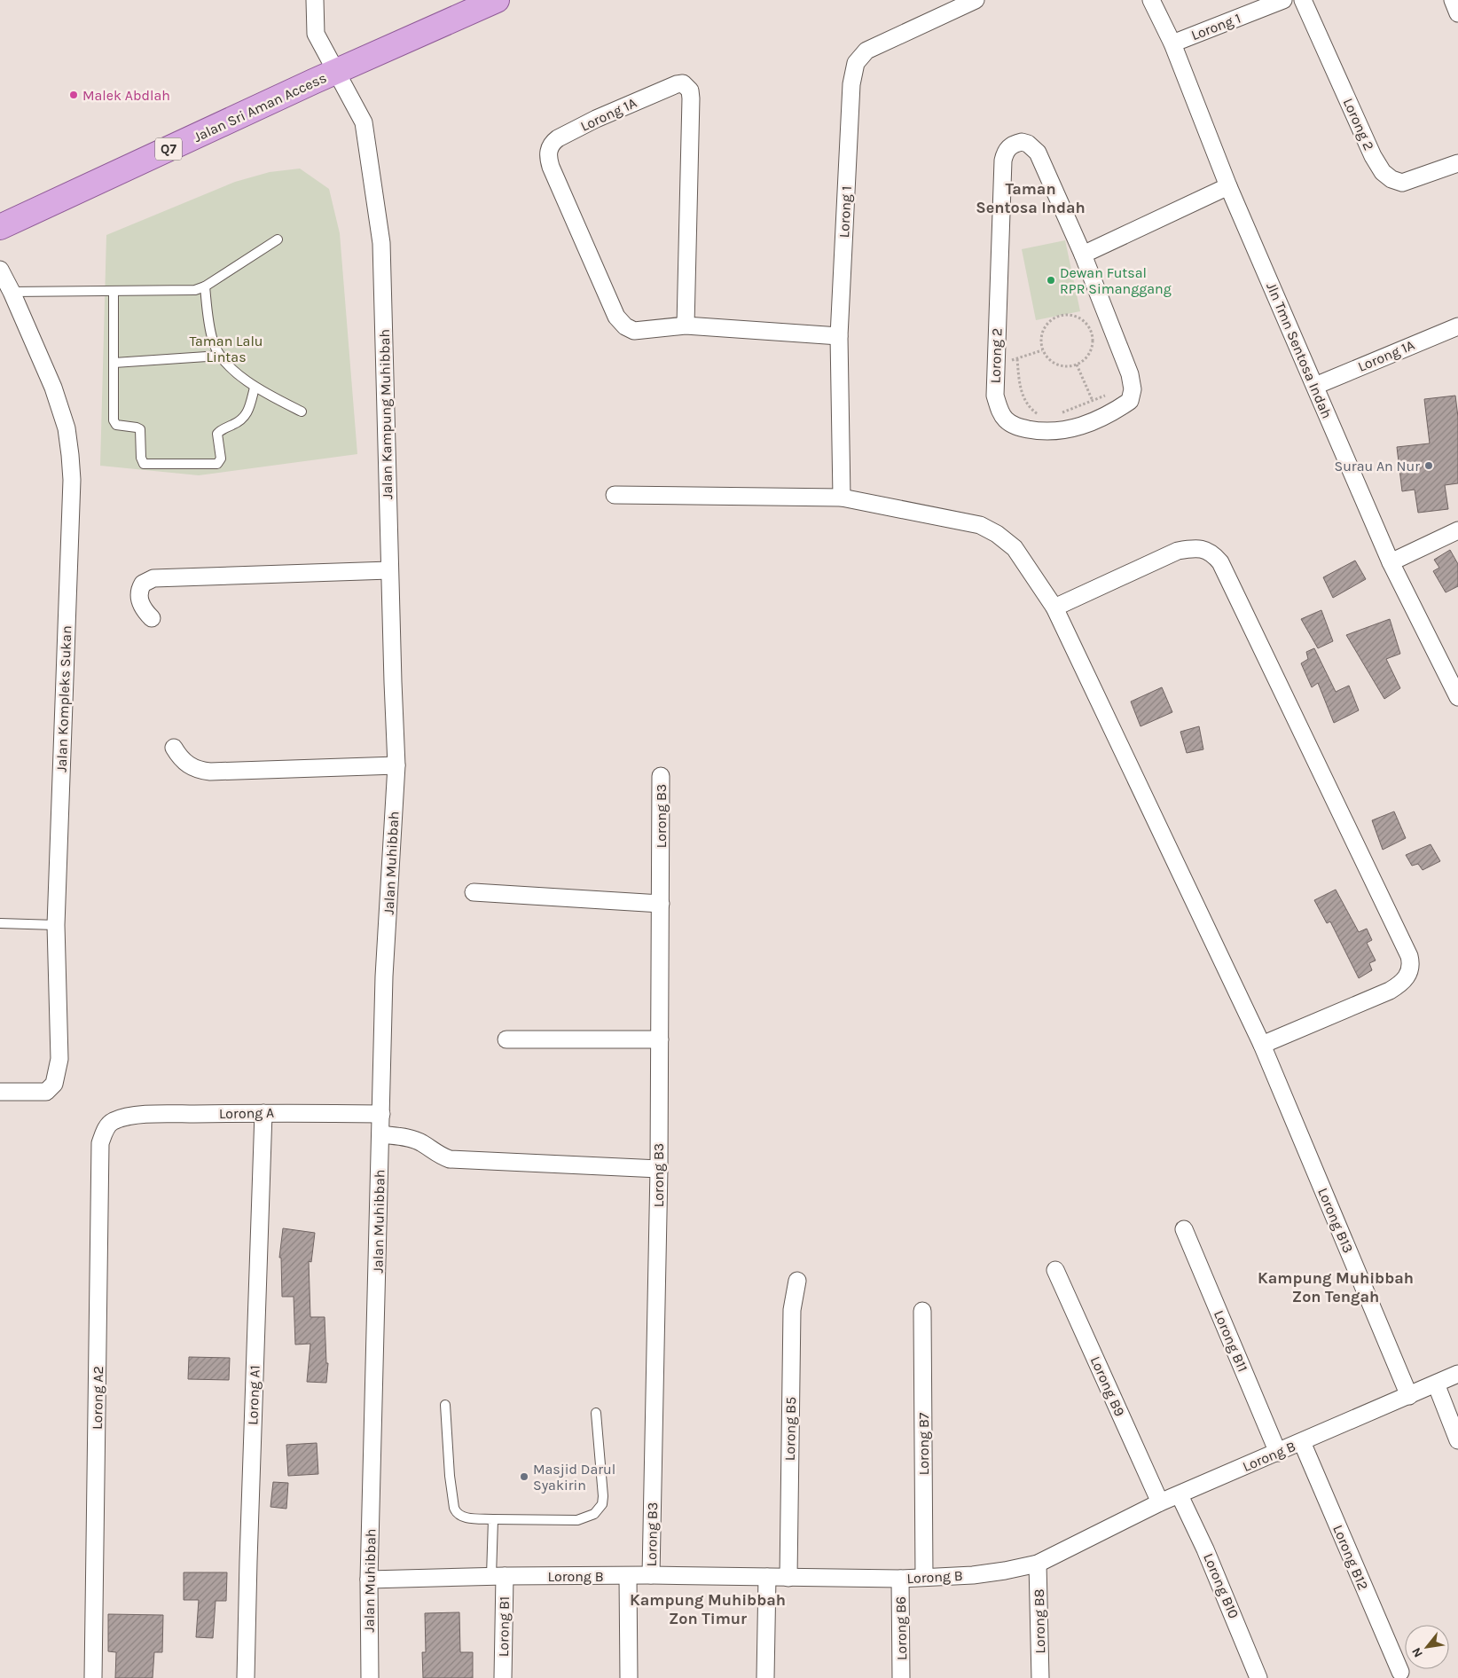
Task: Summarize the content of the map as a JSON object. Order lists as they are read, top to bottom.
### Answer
{
  "streets": {
    "main road": ["Jalan Sri Aman Access", "Q7"],
    "street": [
      "Lorong 1",
      "Lorong 1A",
      "Lorong 2",
      "Jln Tmn Sentosa Indah",
      "Jalan Kampung Muhibbah",
      "Jalan Kompleks Sukan",
      "Lorong B3",
      "Jalan Muhibbah",
      "Lorong A",
      "Lorong B13",
      "Lorong B11",
      "Lorong B9",
      "Lorong A1",
      "Lorong A2",
      "Lorong B5",
      "Lorong B7",
      "Lorong B",
      "Lorong B12",
      "Lorong B10",
      "Lorong B8",
      "Lorong B1",
      "Lorong B6"
    ]
  },
  "crossings": [
    ["Lorong 1", "Lorong 1A"],
    ["Lorong 1", "Jln Tmn Sentosa Indah"],
    ["Lorong 1", "Lorong B13"],
    ["Jalan Sri Aman Access", "Jalan Kampung Muhibbah"],
    ["Lorong 1A", "Jln Tmn Sentosa Indah"],
    ["Jalan Kampung Muhibbah", "Jalan Muhibbah"],
    ["Lorong B3", "Lorong B"],
    ["Jalan Muhibbah", "Lorong A"],
    ["Jalan Muhibbah", "Lorong B"],
    ["Lorong A", "Lorong A1"],
    ["Lorong A", "Lorong A2"],
    ["Lorong B13", "Lorong B"],
    ["Lorong B11", "Lorong B"],
    ["Lorong B9", "Lorong B"],
    ["Lorong B5", "Lorong B"],
    ["Lorong B7", "Lorong B"],
    ["Lorong B", "Lorong B12"],
    ["Lorong B", "Lorong B10"],
    ["Lorong B", "Lorong B8"],
    ["Lorong B", "Lorong B1"],
    ["Lorong B", "Lorong B6"]
  ],
  "districts": ["Taman Sentosa Indah", "Kampung Muhibbah Zon Tengah", "Kampung Muhibbah Zon Timur"],
  "parks": ["Taman Lalu Lintas"],
  "places": [
    "Malek Abdlah",
    "Dewan Futsal RPR Simanggang",
    "Surau An Nur",
    "Masjid Darul Syakirin"
  ],
  "north": "bottom left"
}
